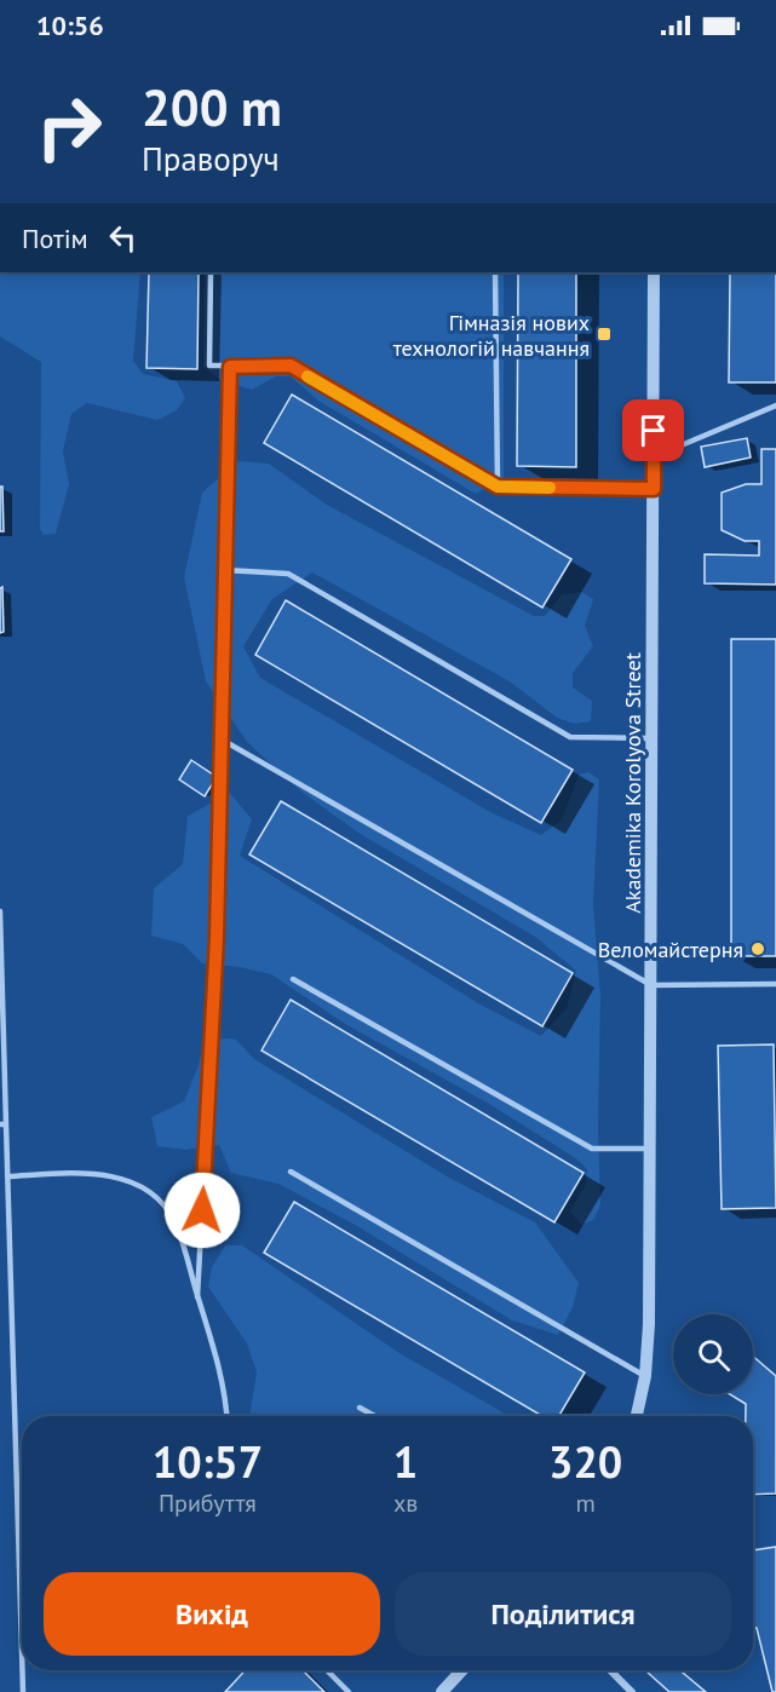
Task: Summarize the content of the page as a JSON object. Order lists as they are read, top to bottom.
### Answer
{
  "streets": {
    "street": ["Akademika Korolyova Street"]
  },
  "places": {
    "transit": ["Гімназія нових технологій навчання"],
    "other": ["Веломайстерня"]
  },
  "page": {
    "status": "10:56",
    "turn": ["200 m", "Праворуч"],
    "then": "Потім",
    "eta": [
      "10:57",
      "Прибуття",
      "1",
      "хв",
      "320",
      "m"
    ],
    "buttons": ["Вихід", "Поділитися"]
  }
}
